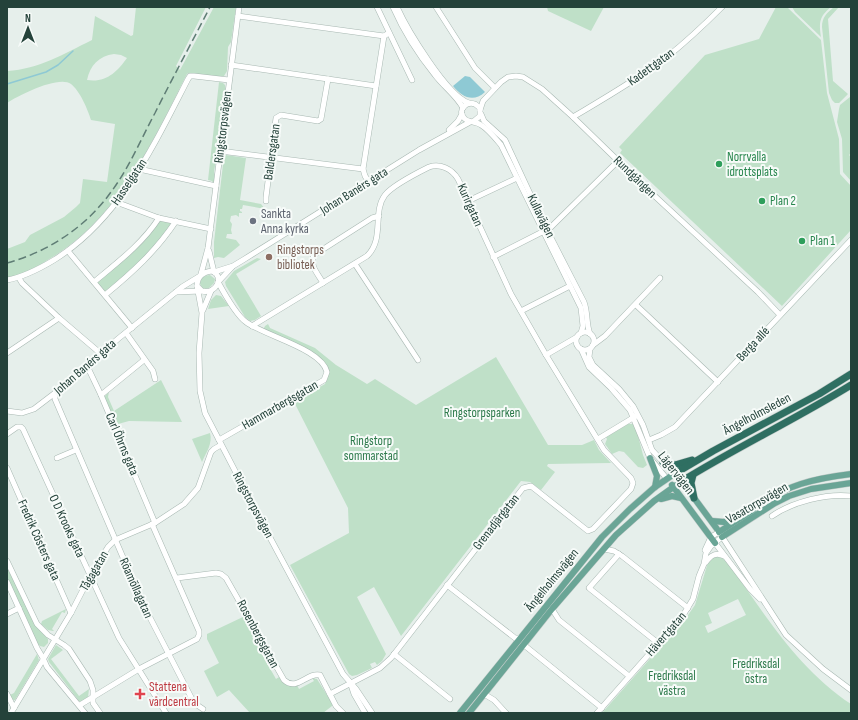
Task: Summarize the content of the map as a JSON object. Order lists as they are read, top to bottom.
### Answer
{
  "streets": {
    "highway": ["Ängelholmsleden"],
    "main road": ["Lägervägen", "Vasatorpsvägen", "Ängelholmsvägen"],
    "street": [
      "Kadettgatan",
      "Ringstorpsvägen",
      "Baldersgatan",
      "Rundgången",
      "Hasselgatan",
      "Johan Banérs gata",
      "Kurirgatan",
      "Kullavägen",
      "Berga allé",
      "Hammarbergsgatan",
      "Carl Öhrns gata",
      "Grenadjärgatan",
      "O D Krooks gata",
      "Fredrik Cösters gata",
      "Tågagatan",
      "Röamöllagatan",
      "Rosenbergsgatan",
      "Hävertgatan"
    ]
  },
  "crossings": [
    ["Kadettgatan", "Rundgången"],
    ["Ringstorpsvägen", "Hasselgatan"],
    ["Ringstorpsvägen", "Johan Banérs gata"],
    ["Ringstorpsvägen", "Hammarbergsgatan"],
    ["Ringstorpsvägen", "Grenadjärgatan"],
    ["Ringstorpsvägen", "Tågagatan"],
    ["Rundgången", "Johan Banérs gata"],
    ["Rundgången", "Kullavägen"],
    ["Rundgången", "Berga allé"],
    ["Johan Banérs gata", "Kullavägen"],
    ["Johan Banérs gata", "Hammarbergsgatan"],
    ["Johan Banérs gata", "Carl Öhrns gata"],
    ["Johan Banérs gata", "Röamöllagatan"],
    ["Kurirgatan", "Hammarbergsgatan"],
    ["Kurirgatan", "Grenadjärgatan"],
    ["Berga allé", "Lägervägen"],
    ["Hammarbergsgatan", "Tågagatan"],
    ["Ängelholmsleden", "Lägervägen"],
    ["Ängelholmsleden", "Ängelholmsvägen"],
    ["Carl Öhrns gata", "Tågagatan"],
    ["Carl Öhrns gata", "Röamöllagatan"],
    ["Carl Öhrns gata", "Rosenbergsgatan"],
    ["Lägervägen", "Vasatorpsvägen"],
    ["Lägervägen", "Ängelholmsvägen"],
    ["Lägervägen", "Hävertgatan"],
    ["O D Krooks gata", "Tågagatan"],
    ["Fredrik Cösters gata", "Tågagatan"],
    ["Tågagatan", "Röamöllagatan"]
  ],
  "parks": [
    "Ringstorpsparken",
    "Ringstorp sommarstad",
    "Fredriksdal östra",
    "Fredriksdal västra"
  ],
  "places": {
    "other": [
      "Norrvalla idrottsplats",
      "Plan 2",
      "Sankta Anna kyrka",
      "Plan 1",
      "Ringstorps bibliotek"
    ],
    "health": ["Stattena vårdcentral"]
  },
  "north": "top"
}
